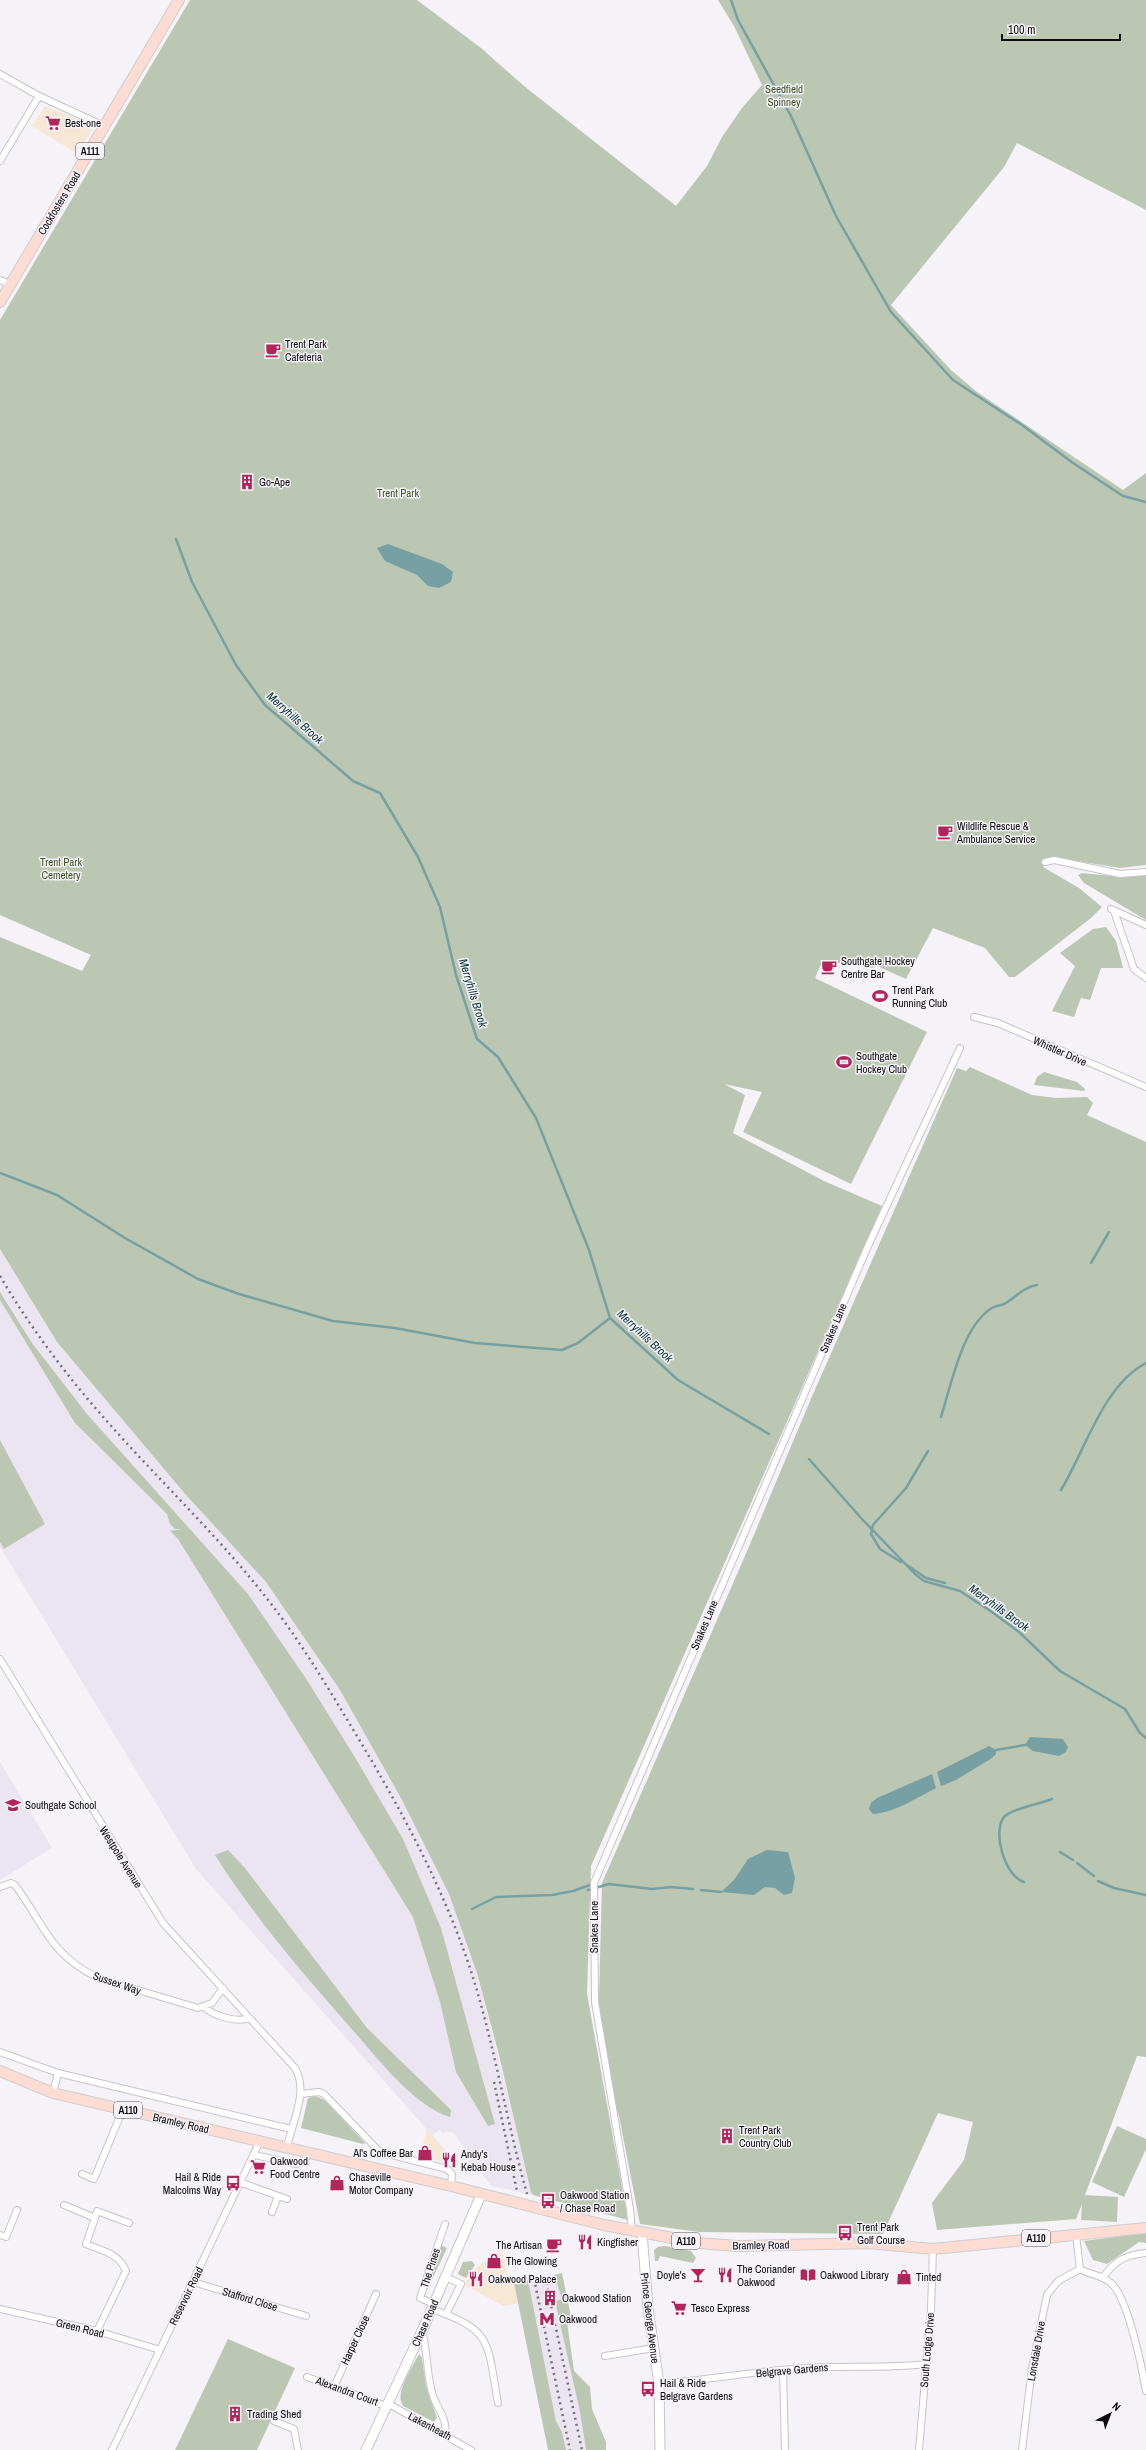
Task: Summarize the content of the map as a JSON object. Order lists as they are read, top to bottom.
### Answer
{
  "streets": {
    "main road": [
      "A111",
      "Cockfosters Road",
      "A110",
      "Bramley Road"
    ],
    "street": [
      "Whistler Drive",
      "Snakes Lane",
      "Westpole Avenue",
      "Sussex Way",
      "The Pines",
      "Reservoir Road",
      "Stafford Close",
      "Prince George Avenue",
      "Chase Road",
      "Green Road",
      "Harper Close",
      "South Lodge Drive",
      "Lonsdale Drive",
      "Belgrave Gardens",
      "Alexandra Court",
      "Lakenheath"
    ]
  },
  "crossings": [
    ["Snakes Lane", "Bramley Road"],
    ["Snakes Lane", "Prince George Avenue"],
    ["Westpole Avenue", "Sussex Way"],
    ["A110", "Bramley Road"],
    ["Bramley Road", "Reservoir Road"],
    ["Bramley Road", "Prince George Avenue"],
    ["Bramley Road", "Chase Road"],
    ["Bramley Road", "South Lodge Drive"],
    ["The Pines", "Chase Road"],
    ["Reservoir Road", "Stafford Close"],
    ["Reservoir Road", "Green Road"],
    ["Prince George Avenue", "Belgrave Gardens"],
    ["Chase Road", "Alexandra Court"],
    ["Chase Road", "Lakenheath"],
    ["Harper Close", "Alexandra Court"],
    ["South Lodge Drive", "Belgrave Gardens"],
    ["Alexandra Court", "Lakenheath"]
  ],
  "water": ["Merryhills Brook"],
  "parks": ["Seedfield Spinney", "Trent Park", "Trent Park Cemetery"],
  "places": {
    "supermarket": ["Best-one", "Oakwood Food Centre", "Tesco Express"],
    "cafe": [
      "Trent Park Cafeteria",
      "Wildlife Rescue & Ambulance Service",
      "Southgate Hockey Centre Bar",
      "The Artisan"
    ],
    "building": [
      "Go-Ape",
      "Trent Park Country Club",
      "Oakwood Station",
      "Trading Shed"
    ],
    "sports": ["Trent Park Running Club", "Southgate Hockey Club"],
    "school or university": ["Southgate School"],
    "shop": [
      "Al's Coffee Bar",
      "Chaseville Motor Company",
      "The Glowing",
      "Tinted"
    ],
    "restaurant": [
      "Andy's Kebab House",
      "Kingfisher",
      "The Coriander Oakwood",
      "Oakwood Palace"
    ],
    "bus stop": [
      "Hail & Ride Malcolms Way",
      "Oakwood Station / Chase Road",
      "Trent Park Golf Course",
      "Hail & Ride Belgrave Gardens"
    ],
    "bar": ["Doyle's"],
    "library": ["Oakwood Library"],
    "metro station": ["Oakwood"]
  },
  "scale_bar": "100 m",
  "north": "top right"
}
